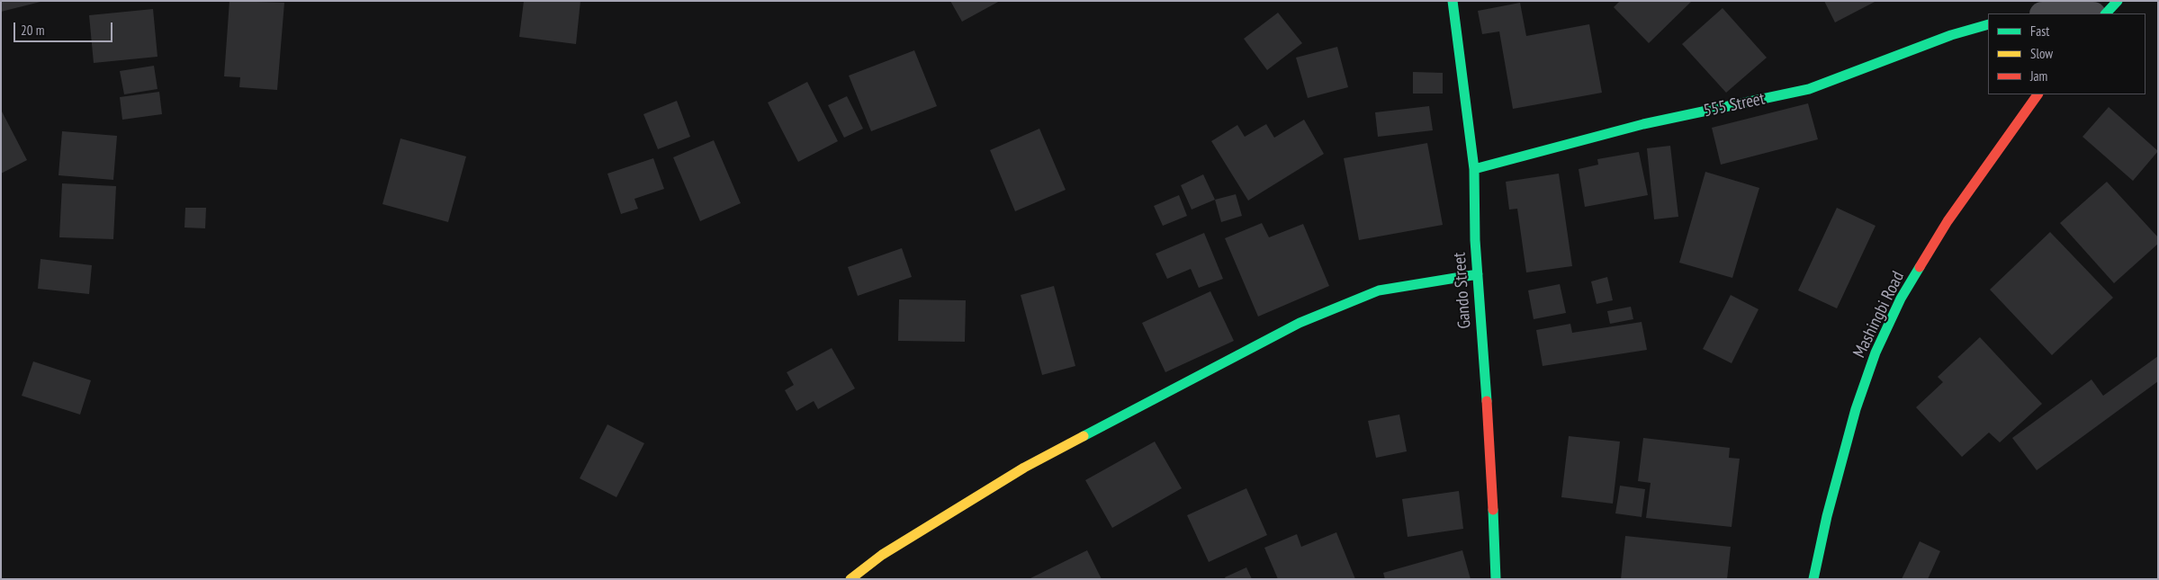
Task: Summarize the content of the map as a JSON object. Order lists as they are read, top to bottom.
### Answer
{
  "streets": {
    "street": ["555 Street", "Gando Street", "Mashingbi Road"]
  },
  "crossings": [
    ["555 Street", "Gando Street"]
  ],
  "legend": ["Fast", "Slow", "Jam"],
  "scale_bar": "20 m"
}
